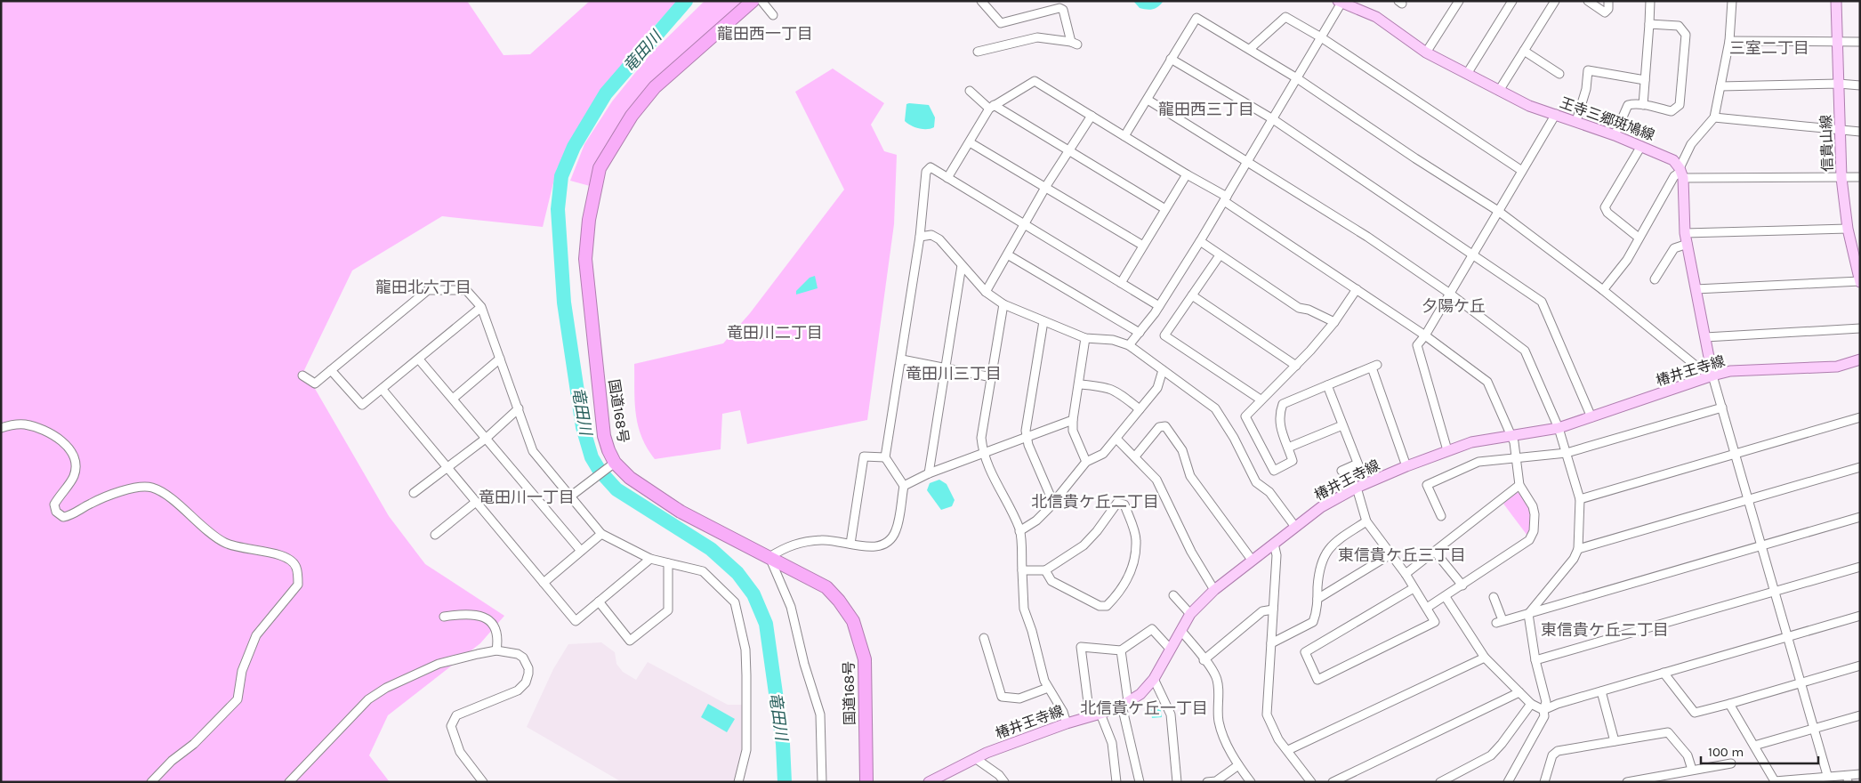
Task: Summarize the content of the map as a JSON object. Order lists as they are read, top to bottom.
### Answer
{
  "streets": {
    "highway": ["国道168号"],
    "main road": ["王寺三郷斑鳩線", "信貴山線", "椿井王寺線"]
  },
  "districts": [
    "龍田西一丁目",
    "三室二丁目",
    "龍田西三丁目",
    "龍田北六丁目",
    "夕陽ケ丘",
    "竜田川二丁目",
    "竜田川三丁目",
    "竜田川一丁目",
    "北信貴ケ丘二丁目",
    "東信貴ケ丘三丁目",
    "東信貴ケ丘二丁目",
    "北信貴ケ丘一丁目"
  ],
  "water": ["竜田川"],
  "scale_bar": "100 m"
}
